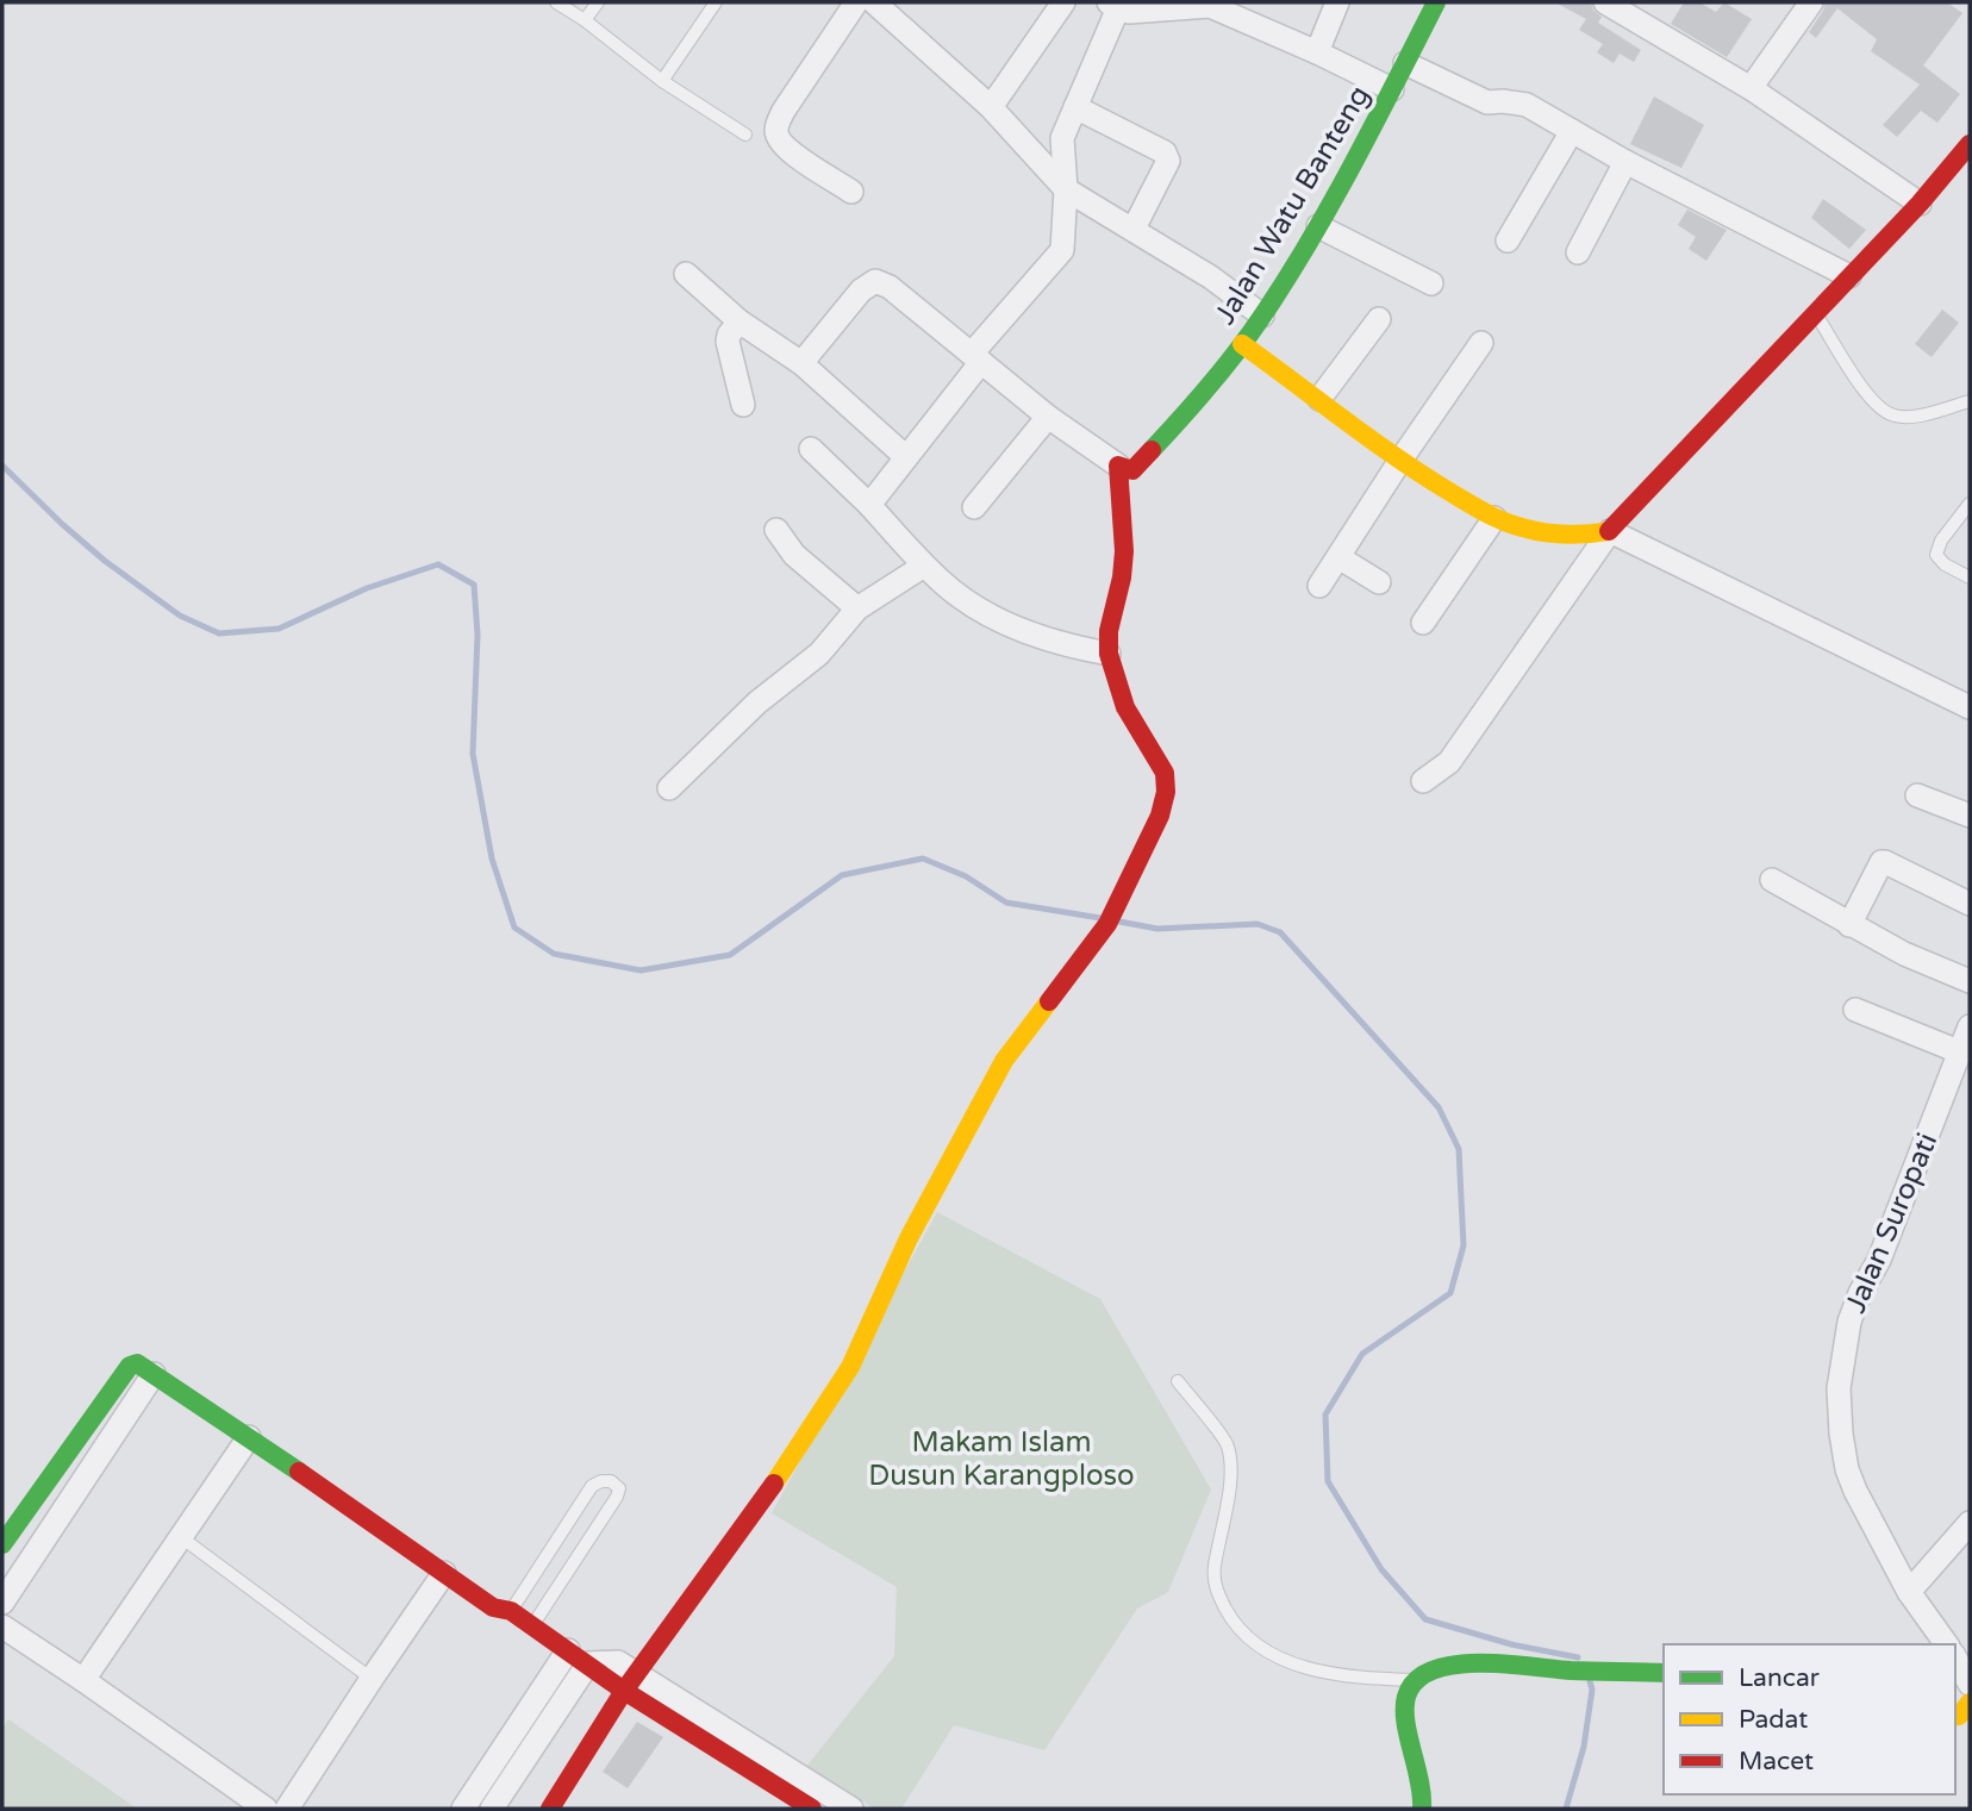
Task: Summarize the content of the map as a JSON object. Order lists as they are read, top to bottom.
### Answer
{
  "streets": {
    "street": ["Jalan Watu Banteng", "Jalan Suropati"]
  },
  "parks": ["Makam Islam Dusun Karangploso"],
  "legend": ["Lancar", "Padat", "Macet"]
}
